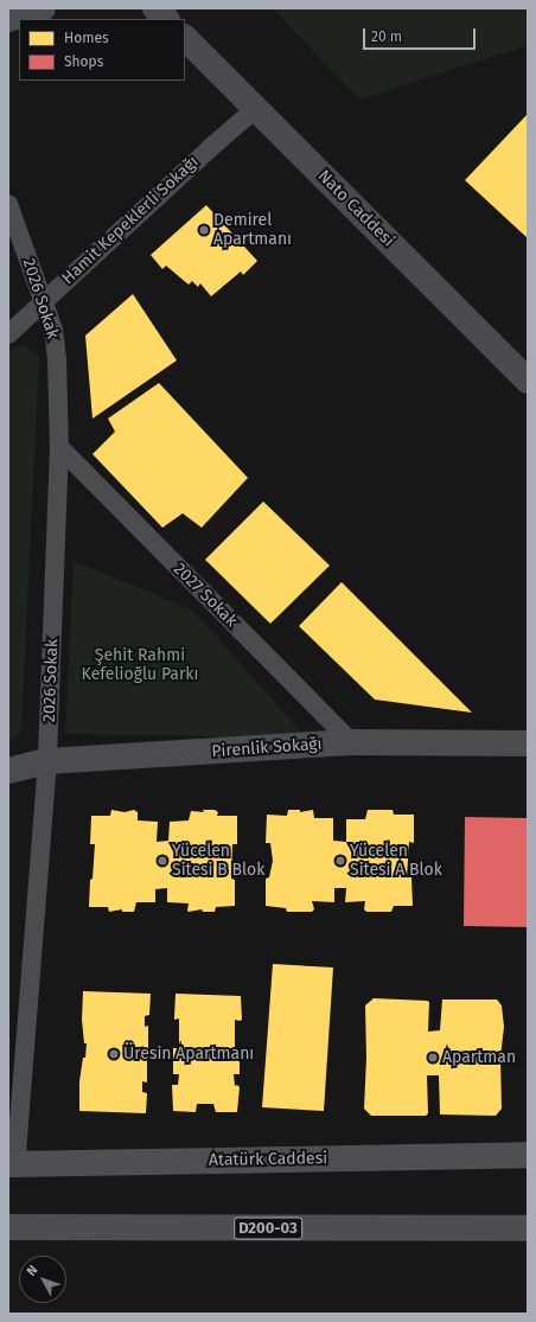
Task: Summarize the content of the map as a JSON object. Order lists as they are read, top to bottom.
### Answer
{
  "streets": {
    "highway": ["D200-03"],
    "main road": ["Nato Caddesi", "Atatürk Caddesi"],
    "street": ["Pirenlik Sokağı"],
    "lane": ["Hamit Kepeklerli Sokağı", "2026 Sokak", "2027 Sokak"]
  },
  "crossings": [
    ["Nato Caddesi", "Hamit Kepeklerli Sokağı"],
    ["Hamit Kepeklerli Sokağı", "2026 Sokak"],
    ["2026 Sokak", "2027 Sokak"],
    ["2026 Sokak", "Pirenlik Sokağı"],
    ["2026 Sokak", "Atatürk Caddesi"],
    ["2027 Sokak", "Pirenlik Sokağı"]
  ],
  "parks": ["Şehit Rahmi Kefelioğlu Parkı"],
  "places": [
    "Demirel Apartmanı",
    "Yücelen Sitesi B Blok",
    "Yücelen Sitesi A Blok",
    "Üresin Apartmanı",
    "Apartman"
  ],
  "legend": ["Homes", "Shops"],
  "scale_bar": "20 m",
  "north": "top left"
}
